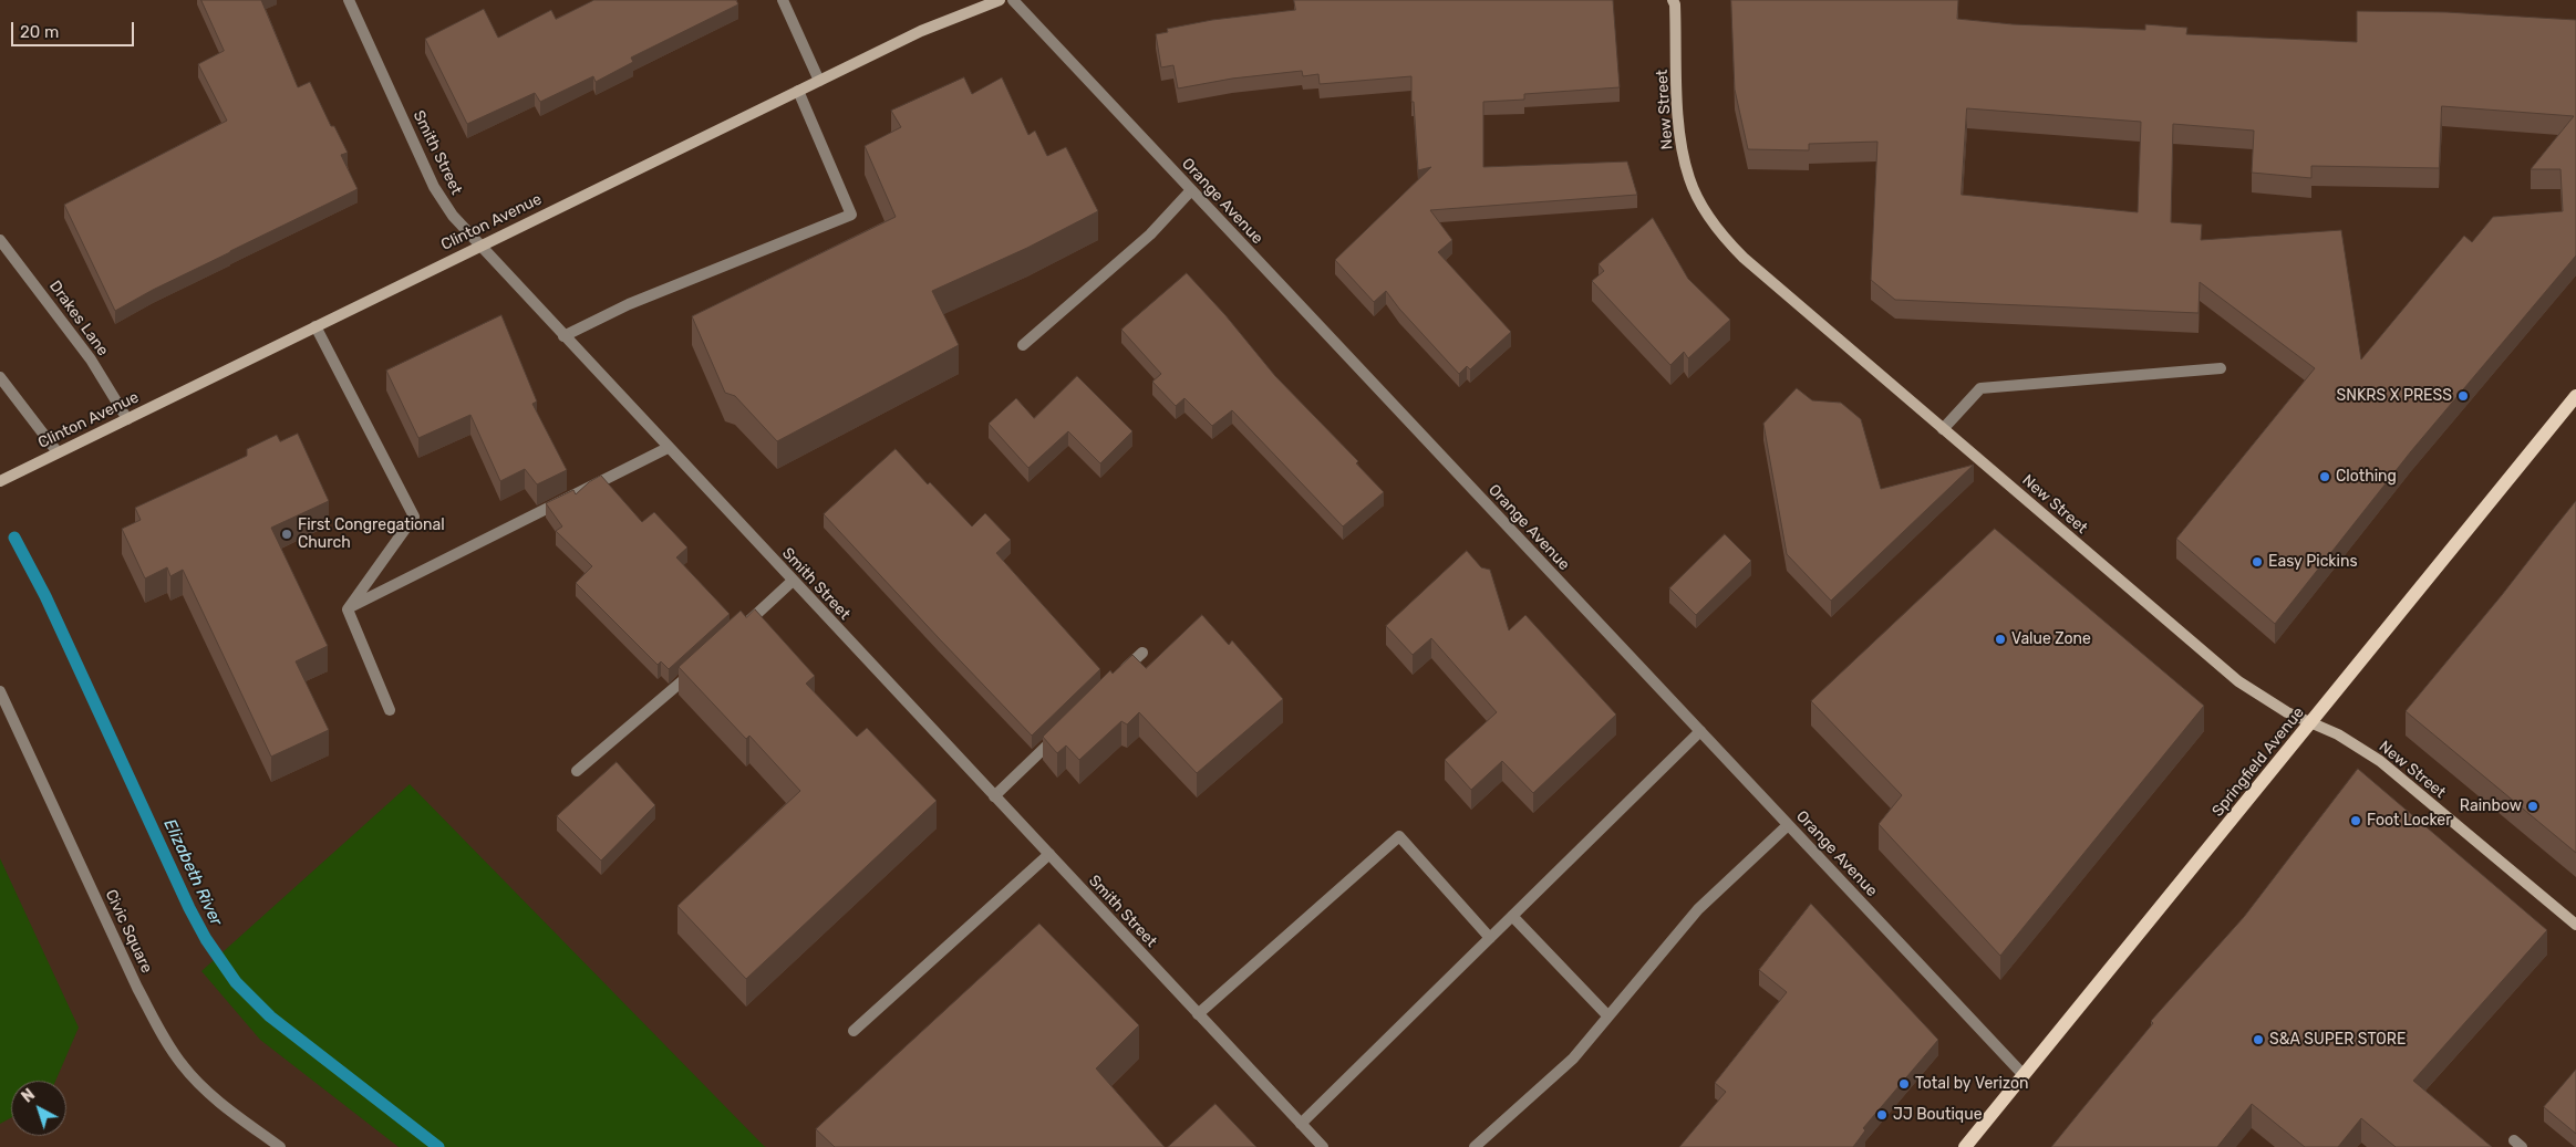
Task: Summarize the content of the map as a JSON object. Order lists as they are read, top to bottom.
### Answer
{
  "streets": {
    "main road": ["New Street", "Clinton Avenue", "Springfield Avenue"],
    "street": [
      "Smith Street",
      "Orange Avenue",
      "Drakes Lane",
      "Civic Square"
    ]
  },
  "crossings": [
    ["New Street", "Springfield Avenue"],
    ["Smith Street", "Clinton Avenue"],
    ["Orange Avenue", "Springfield Avenue"],
    ["Clinton Avenue", "Drakes Lane"]
  ],
  "water": ["Elizabeth River"],
  "places": [
    "SNKRS X PRESS",
    "Clothing",
    "First Congregational Church",
    "Easy Pickins",
    "Value Zone",
    "Rainbow",
    "Foot Locker",
    "S&A SUPER STORE",
    "Total by Verizon",
    "JJ Boutique"
  ],
  "scale_bar": "20 m",
  "north": "top left"
}
